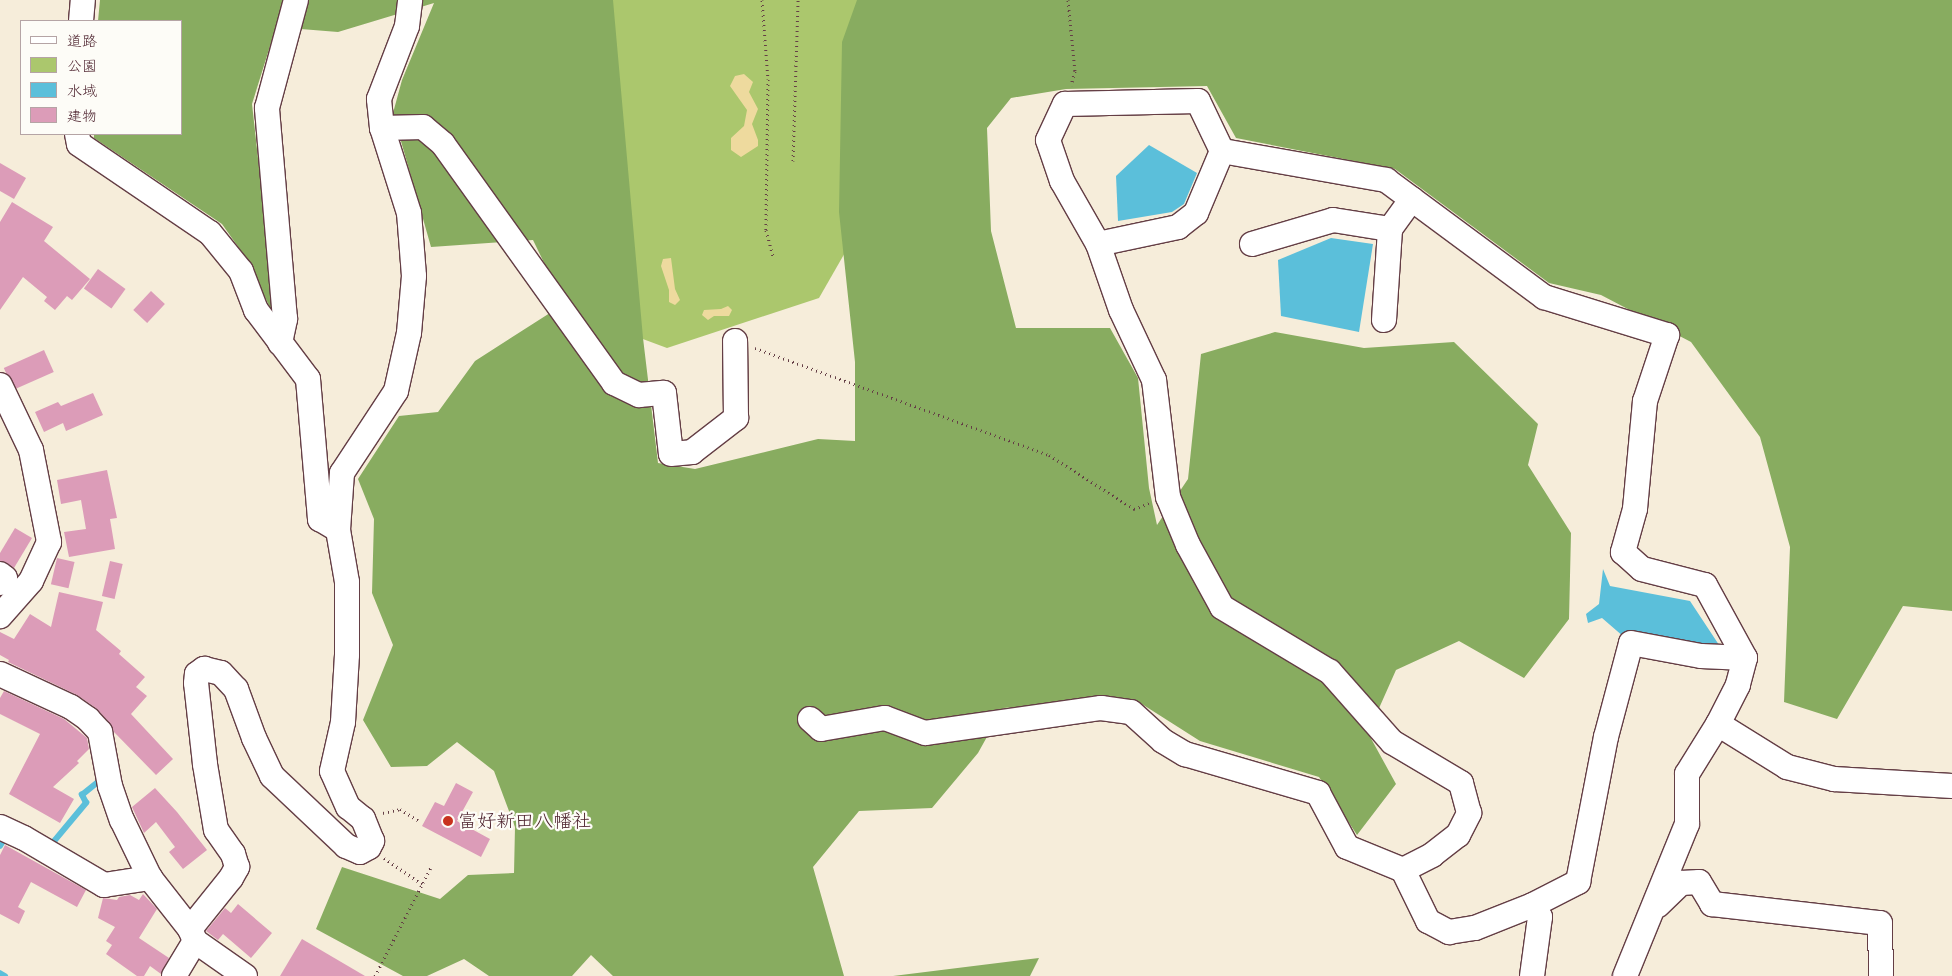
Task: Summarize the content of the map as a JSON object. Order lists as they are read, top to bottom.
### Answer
{
  "places": ["富好新田八幡社"],
  "legend": [
    "道路",
    "公園",
    "水域",
    "建物"
  ]
}
